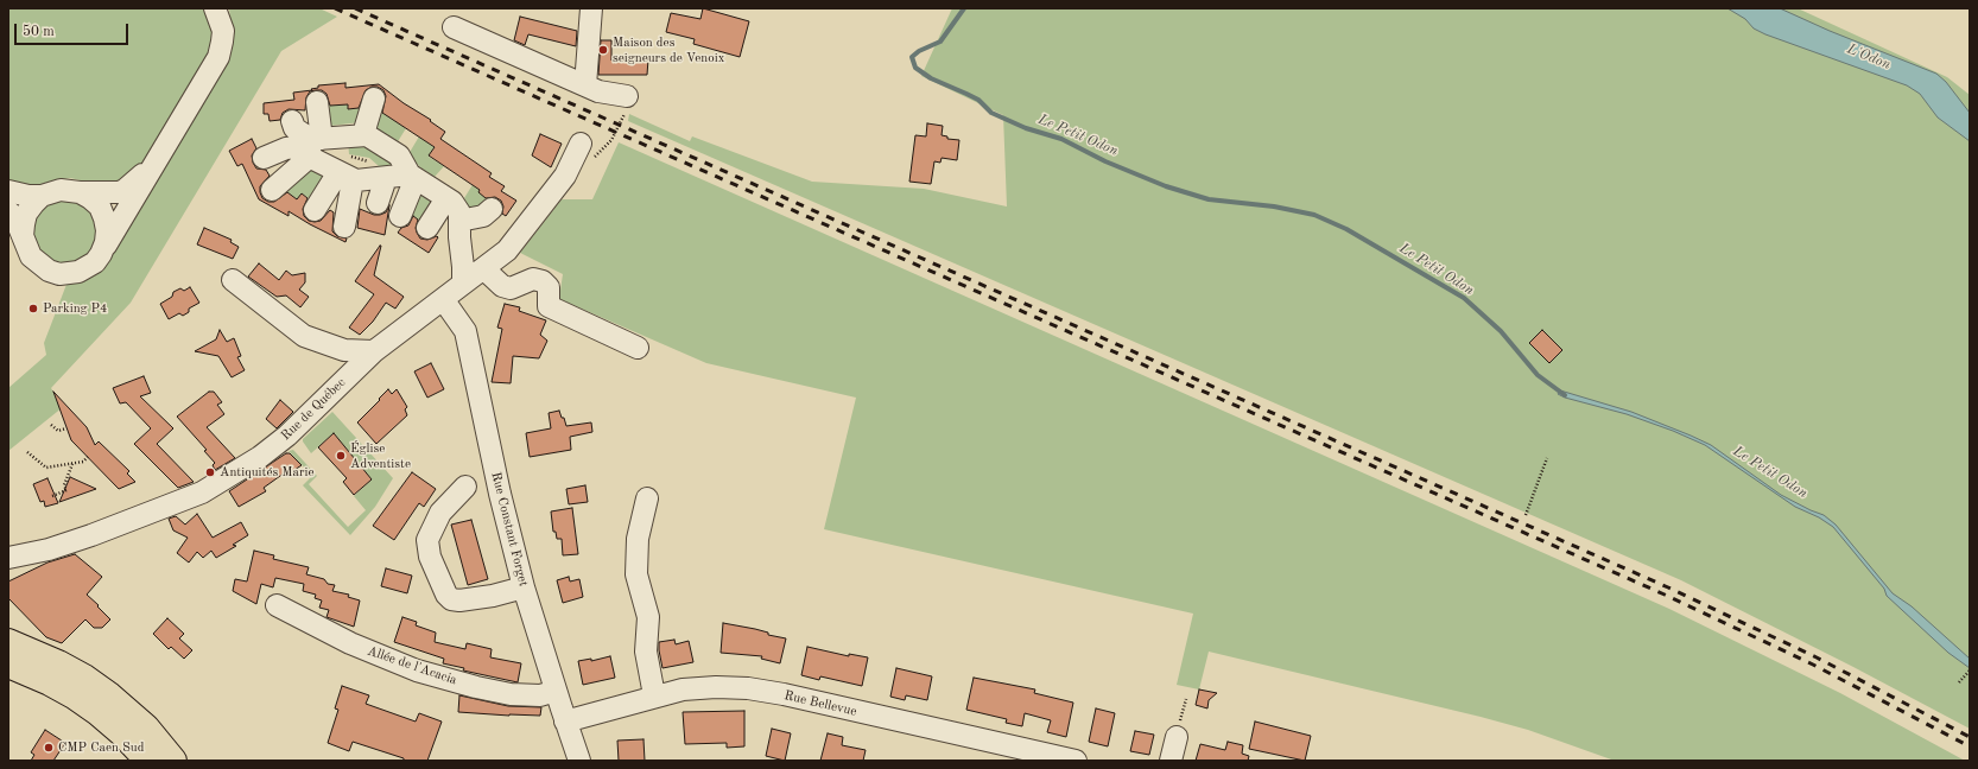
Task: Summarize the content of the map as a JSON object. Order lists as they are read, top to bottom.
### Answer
{
  "streets": {
    "street": [
      "Rue de Québec",
      "Rue Constant Forget",
      "Allée de l'Acacia",
      "Rue Bellevue"
    ]
  },
  "crossings": [
    ["Rue de Québec", "Rue Constant Forget"],
    ["Rue Constant Forget", "Allée de l'Acacia"],
    ["Rue Constant Forget", "Rue Bellevue"]
  ],
  "water": ["L'Odon", "Le Petit Odon"],
  "places": [
    "Maison des seigneurs de Venoix",
    "Parking P4",
    "Église Adventiste",
    "Antiquités Marie",
    "CMP Caen Sud"
  ],
  "scale_bar": "50 m"
}
